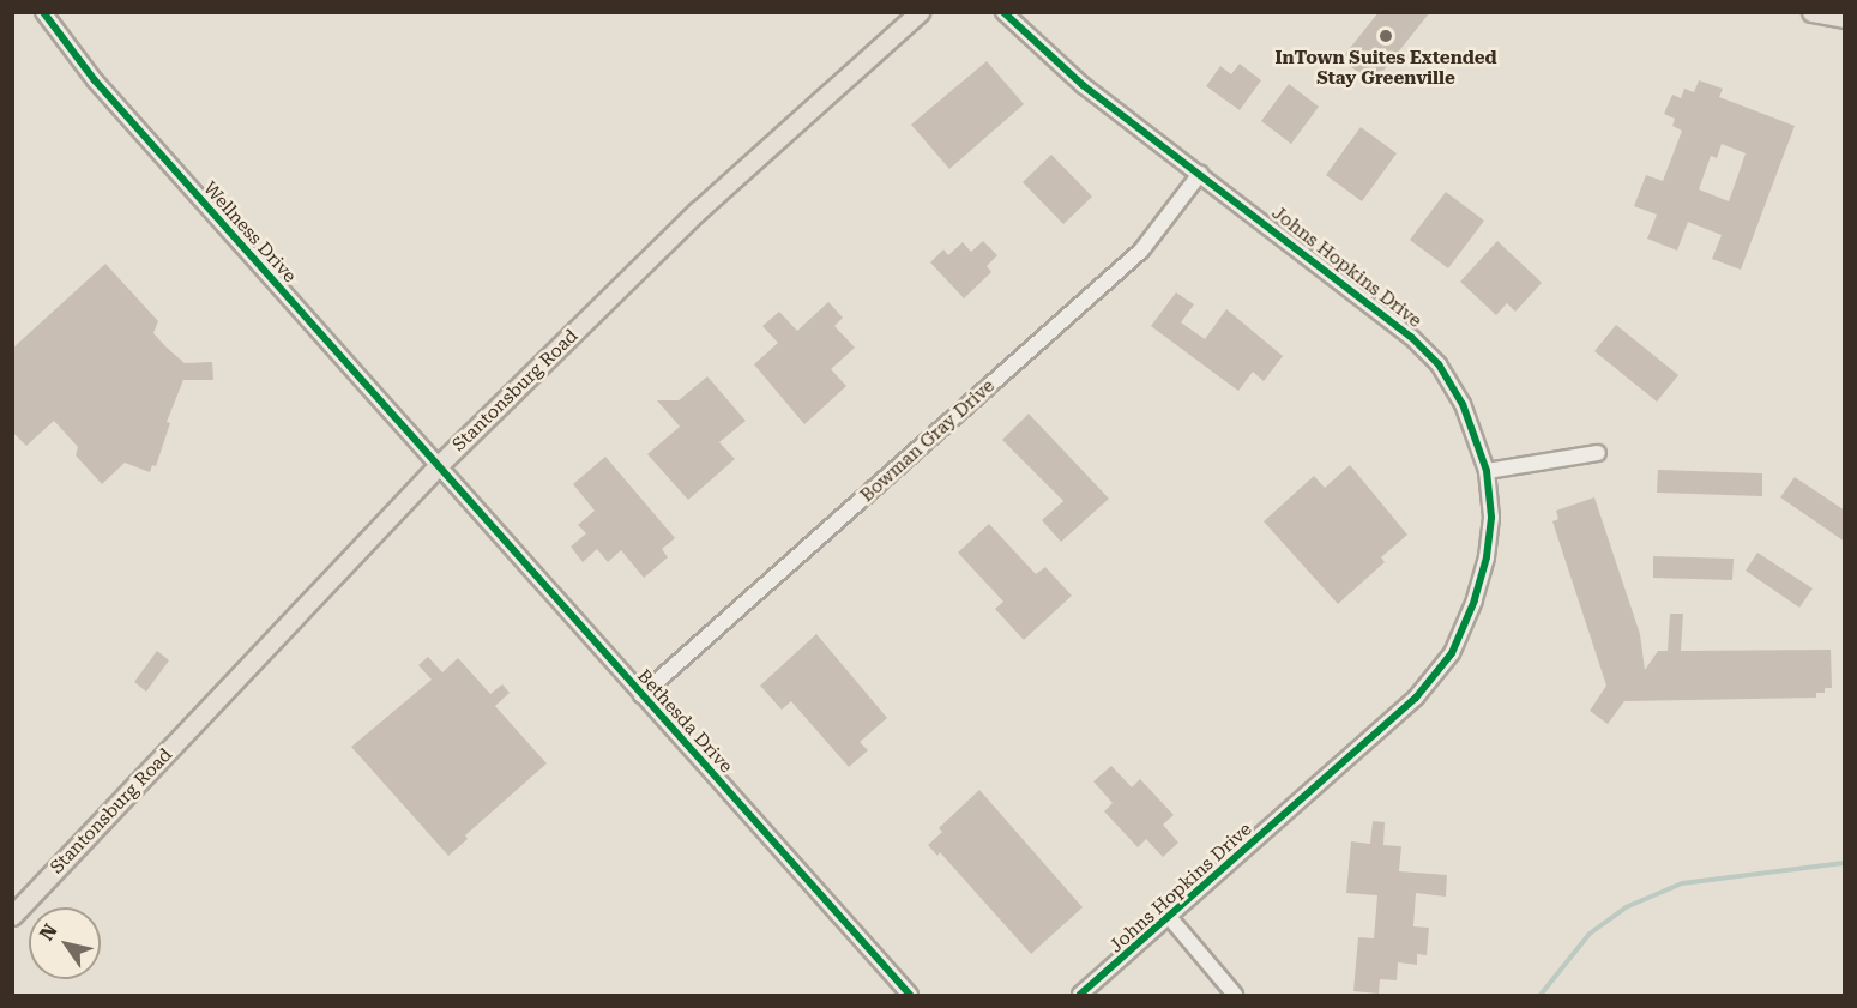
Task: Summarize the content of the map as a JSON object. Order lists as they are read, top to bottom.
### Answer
{
  "streets": {
    "main road": ["Stantonsburg Road"],
    "street": [
      "Wellness Drive",
      "Johns Hopkins Drive",
      "Bowman Gray Drive",
      "Bethesda Drive"
    ]
  },
  "crossings": [
    ["Wellness Drive", "Stantonsburg Road"],
    ["Wellness Drive", "Bethesda Drive"],
    ["Johns Hopkins Drive", "Bowman Gray Drive"],
    ["Stantonsburg Road", "Bethesda Drive"],
    ["Bowman Gray Drive", "Bethesda Drive"]
  ],
  "places": ["InTown Suites Extended Stay Greenville"],
  "north": "top left"
}
